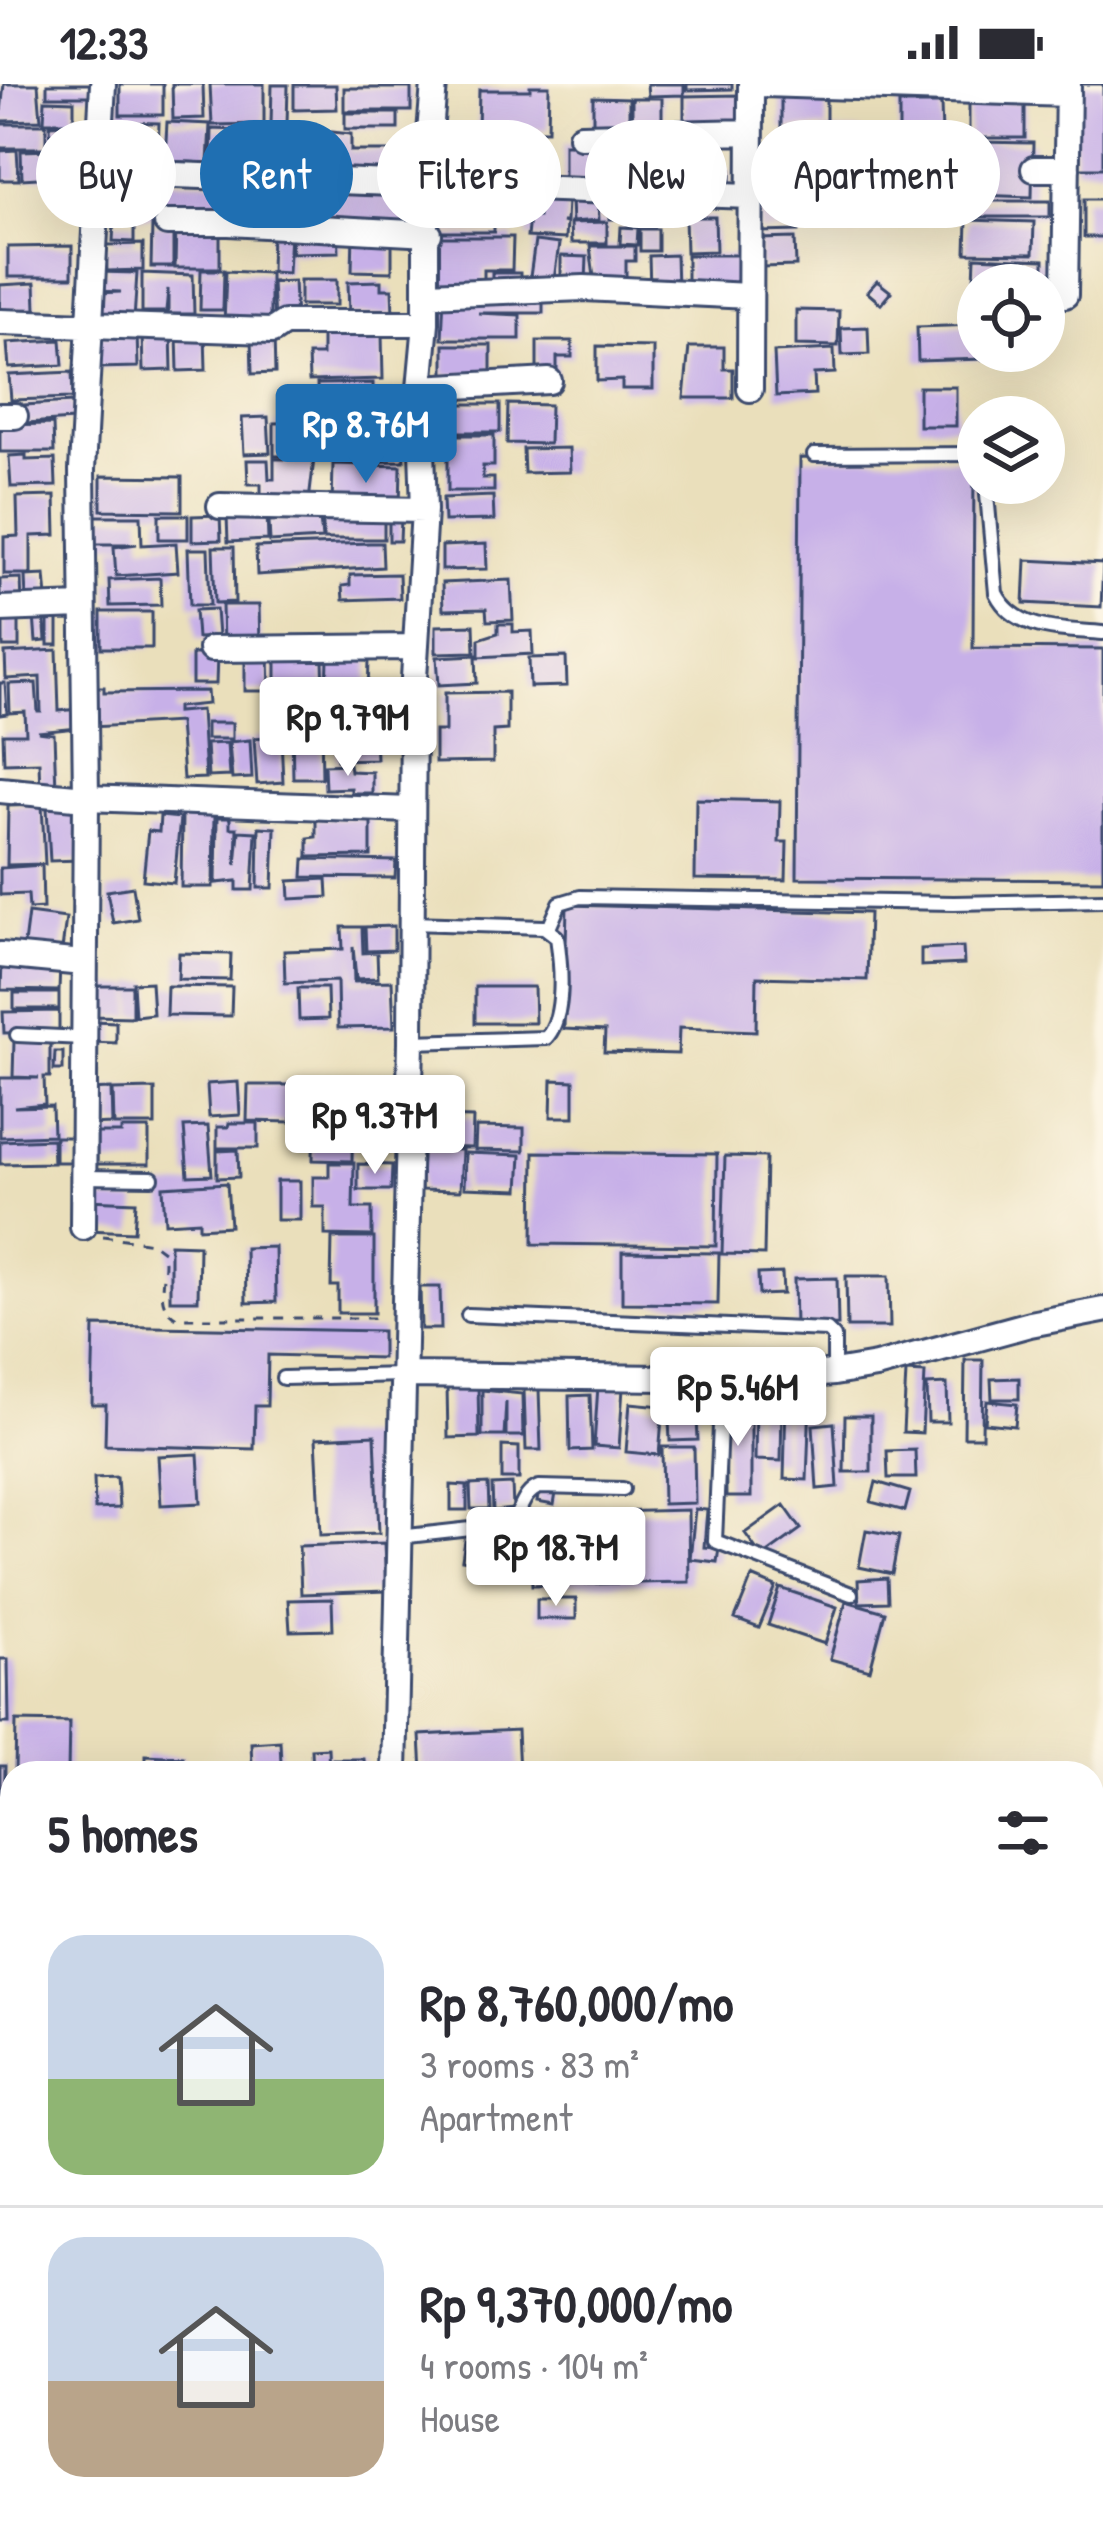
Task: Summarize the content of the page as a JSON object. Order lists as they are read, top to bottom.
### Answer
{
  "page": {
    "status": "12:33",
    "chip": [
      "Buy",
      "Rent",
      "Filters",
      "New",
      "Apartment"
    ],
    "price": [
      "Rp 8.76M",
      "Rp 9.79M",
      "Rp 9.37M",
      "Rp 5.46M",
      "Rp 18.7M"
    ],
    "heading": "5 homes",
    "list": [
      {
        "name": "Rp 8,760,000/mo",
        "note": "3 rooms · 83 m² · Apartment"
      },
      {
        "name": "Rp 9,370,000/mo",
        "note": "4 rooms · 104 m² · House"
      }
    ]
  }
}
